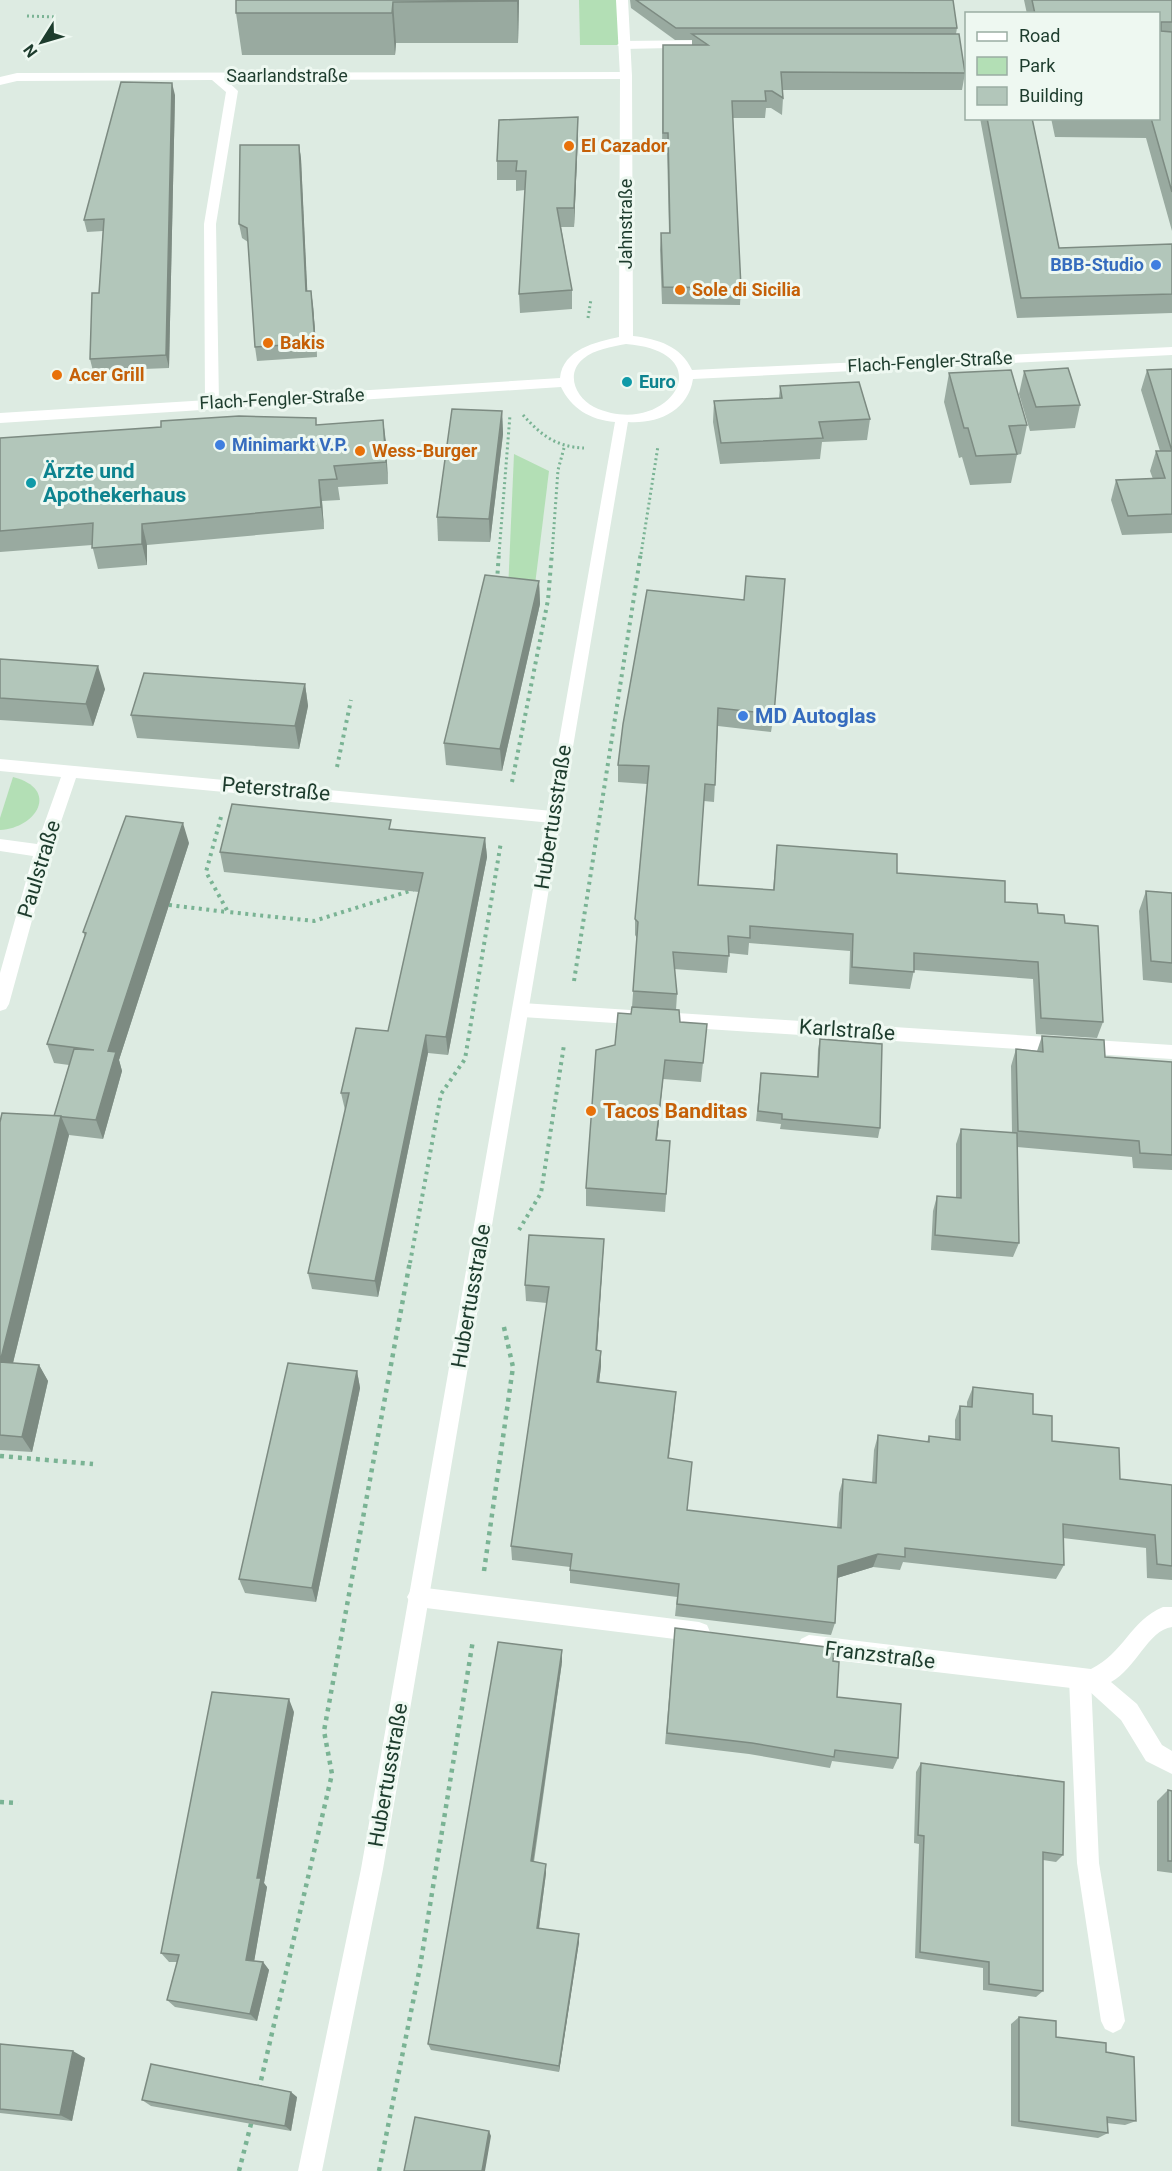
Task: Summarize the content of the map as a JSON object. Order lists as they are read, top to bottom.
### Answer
{
  "streets": {
    "street": [
      "Saarlandstraße",
      "Jahnstraße",
      "Flach-Fengler-Straße",
      "Peterstraße",
      "Hubertusstraße",
      "Paulstraße",
      "Karlstraße",
      "Franzstraße"
    ]
  },
  "crossings": [
    ["Saarlandstraße", "Jahnstraße"],
    ["Saarlandstraße", "Flach-Fengler-Straße"],
    ["Jahnstraße", "Flach-Fengler-Straße"],
    ["Jahnstraße", "Hubertusstraße"],
    ["Flach-Fengler-Straße", "Hubertusstraße"],
    ["Peterstraße", "Hubertusstraße"],
    ["Peterstraße", "Paulstraße"],
    ["Hubertusstraße", "Karlstraße"]
  ],
  "places": [
    "El Cazador",
    "BBB-Studio",
    "Sole di Sicilia",
    "Bakis",
    "Acer Grill",
    "Euro",
    "Minimarkt V.P.",
    "Wess-Burger",
    "Ärzte und Apothekerhaus",
    "MD Autoglas",
    "Tacos Banditas"
  ],
  "legend": ["Road", "Park", "Building"],
  "north": "bottom left"
}
